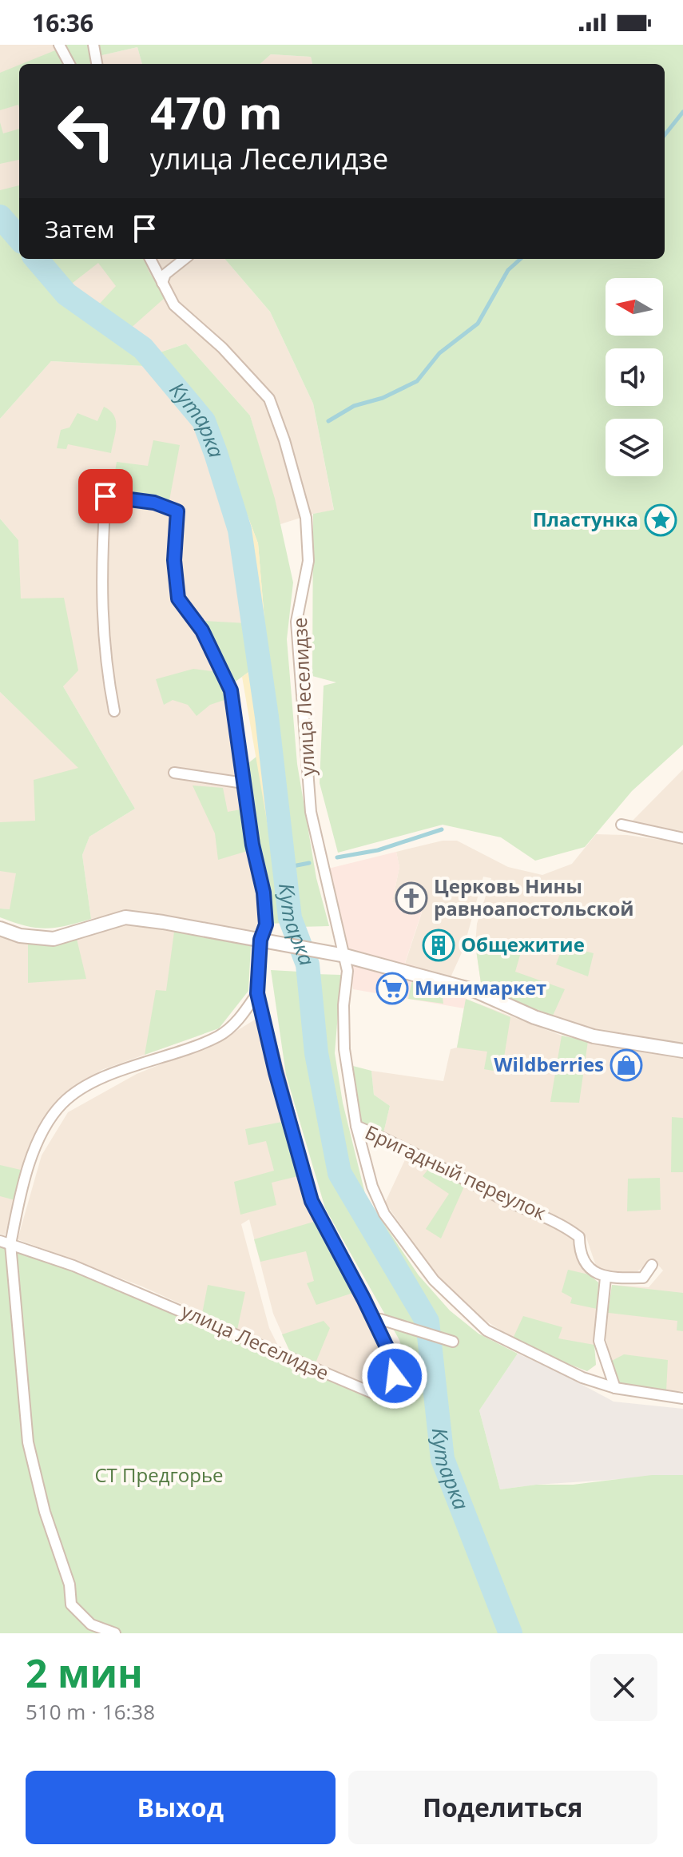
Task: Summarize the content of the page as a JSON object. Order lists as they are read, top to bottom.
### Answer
{
  "streets": {
    "street": ["улица Леселидзе", "Бригадный переулок"]
  },
  "crossings": [
    ["улица Леселидзе", "Бригадный переулок"]
  ],
  "water": ["Кутарка"],
  "parks": ["СТ Предгорье"],
  "places": {
    "place": ["Пластунка"],
    "church": ["Церковь Нины равноапостольской"],
    "building": ["Общежитие"],
    "supermarket": ["Минимаркет"],
    "shop": ["Wildberries"]
  },
  "north": "left",
  "page": {
    "status": "16:36",
    "turn": ["470 m", "улица Леселидзе"],
    "then": "Затем",
    "heading": ["2 мин", "510 m · 16:38"],
    "buttons": ["Выход", "Поделиться"]
  }
}
